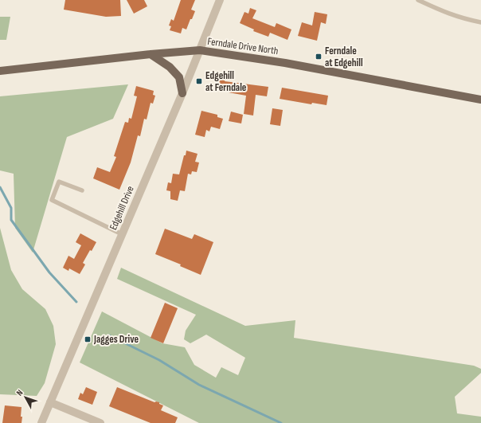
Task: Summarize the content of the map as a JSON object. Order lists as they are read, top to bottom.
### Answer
{
  "streets": {
    "main road": ["Ferndale Drive North"],
    "street": ["Edgehill Drive"]
  },
  "crossings": [
    ["Ferndale Drive North", "Edgehill Drive"]
  ],
  "places": {
    "transit": ["Ferndale at Edgehill", "Edgehill at Ferndale", "Jagges Drive"]
  },
  "north": "top left"
}
